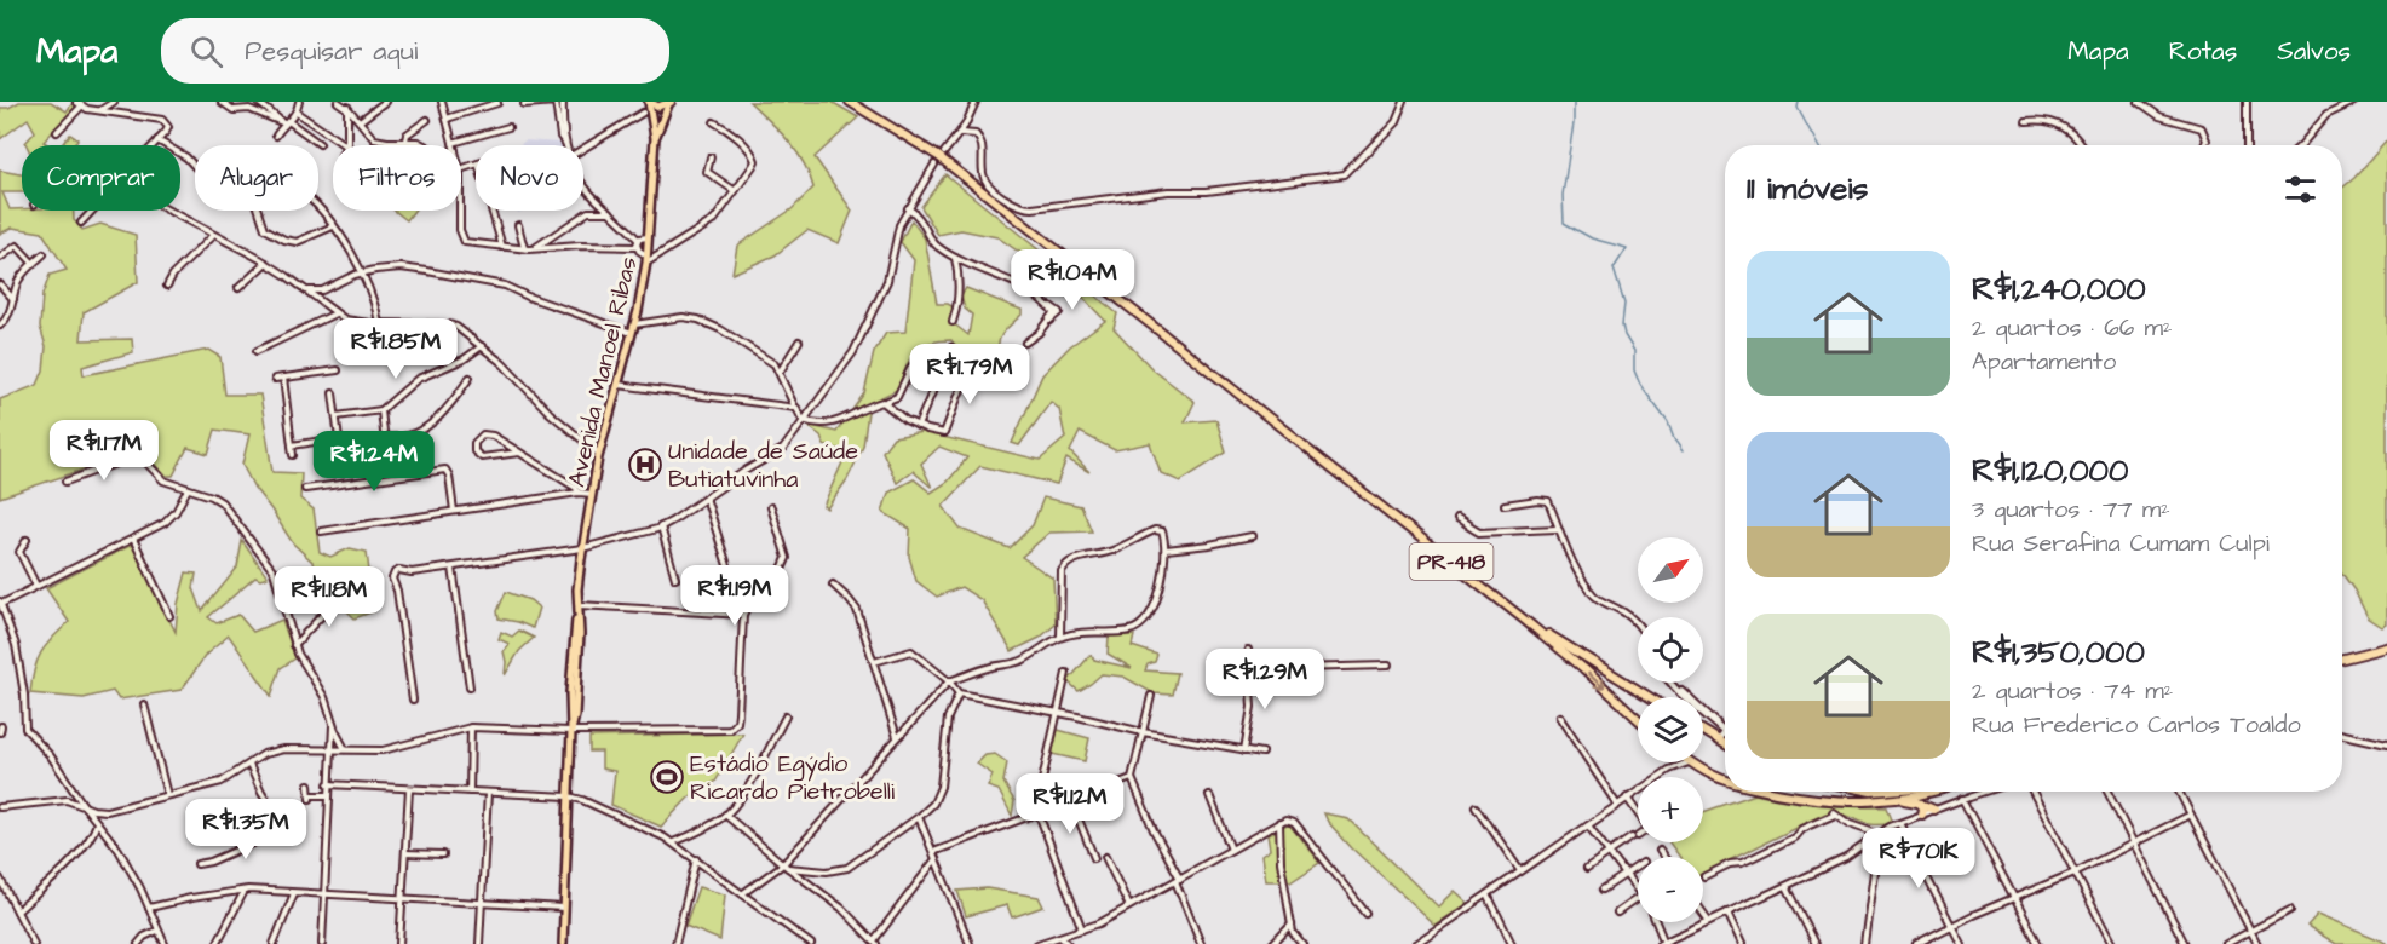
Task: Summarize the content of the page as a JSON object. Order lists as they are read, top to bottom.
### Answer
{
  "streets": {
    "highway": ["PR-418"],
    "main road": ["Avenida Manoel Ribas"]
  },
  "places": {
    "hospital": ["Unidade de Saúde Butiatuvinha"],
    "sports": ["Estádio Egýdio Ricardo Pietrobelli"]
  },
  "north": "top right",
  "page": {
    "header": "Mapa",
    "search": "Pesquisar aqui",
    "nav": ["Mapa", "Rotas", "Salvos"],
    "chip": [
      "Comprar",
      "Alugar",
      "Filtros",
      "Novo"
    ],
    "heading": "11 imóveis",
    "list": [
      {
        "name": "R$1,240,000",
        "note": "2 quartos · 66 m² · Apartamento"
      },
      {
        "name": "R$1,120,000",
        "note": "3 quartos · 77 m² · Rua Serafina Cumam Culpi"
      },
      {
        "name": "R$1,350,000",
        "note": "2 quartos · 74 m² · Rua Frederico Carlos Toaldo"
      }
    ],
    "price": [
      "R$1.04M",
      "R$1.85M",
      "R$1.79M",
      "R$1.17M",
      "R$1.24M",
      "R$1.19M",
      "R$1.18M",
      "R$1.29M",
      "R$1.12M",
      "R$1.35M",
      "R$701K"
    ],
    "map_buttons": ["+", "−"]
  }
}
